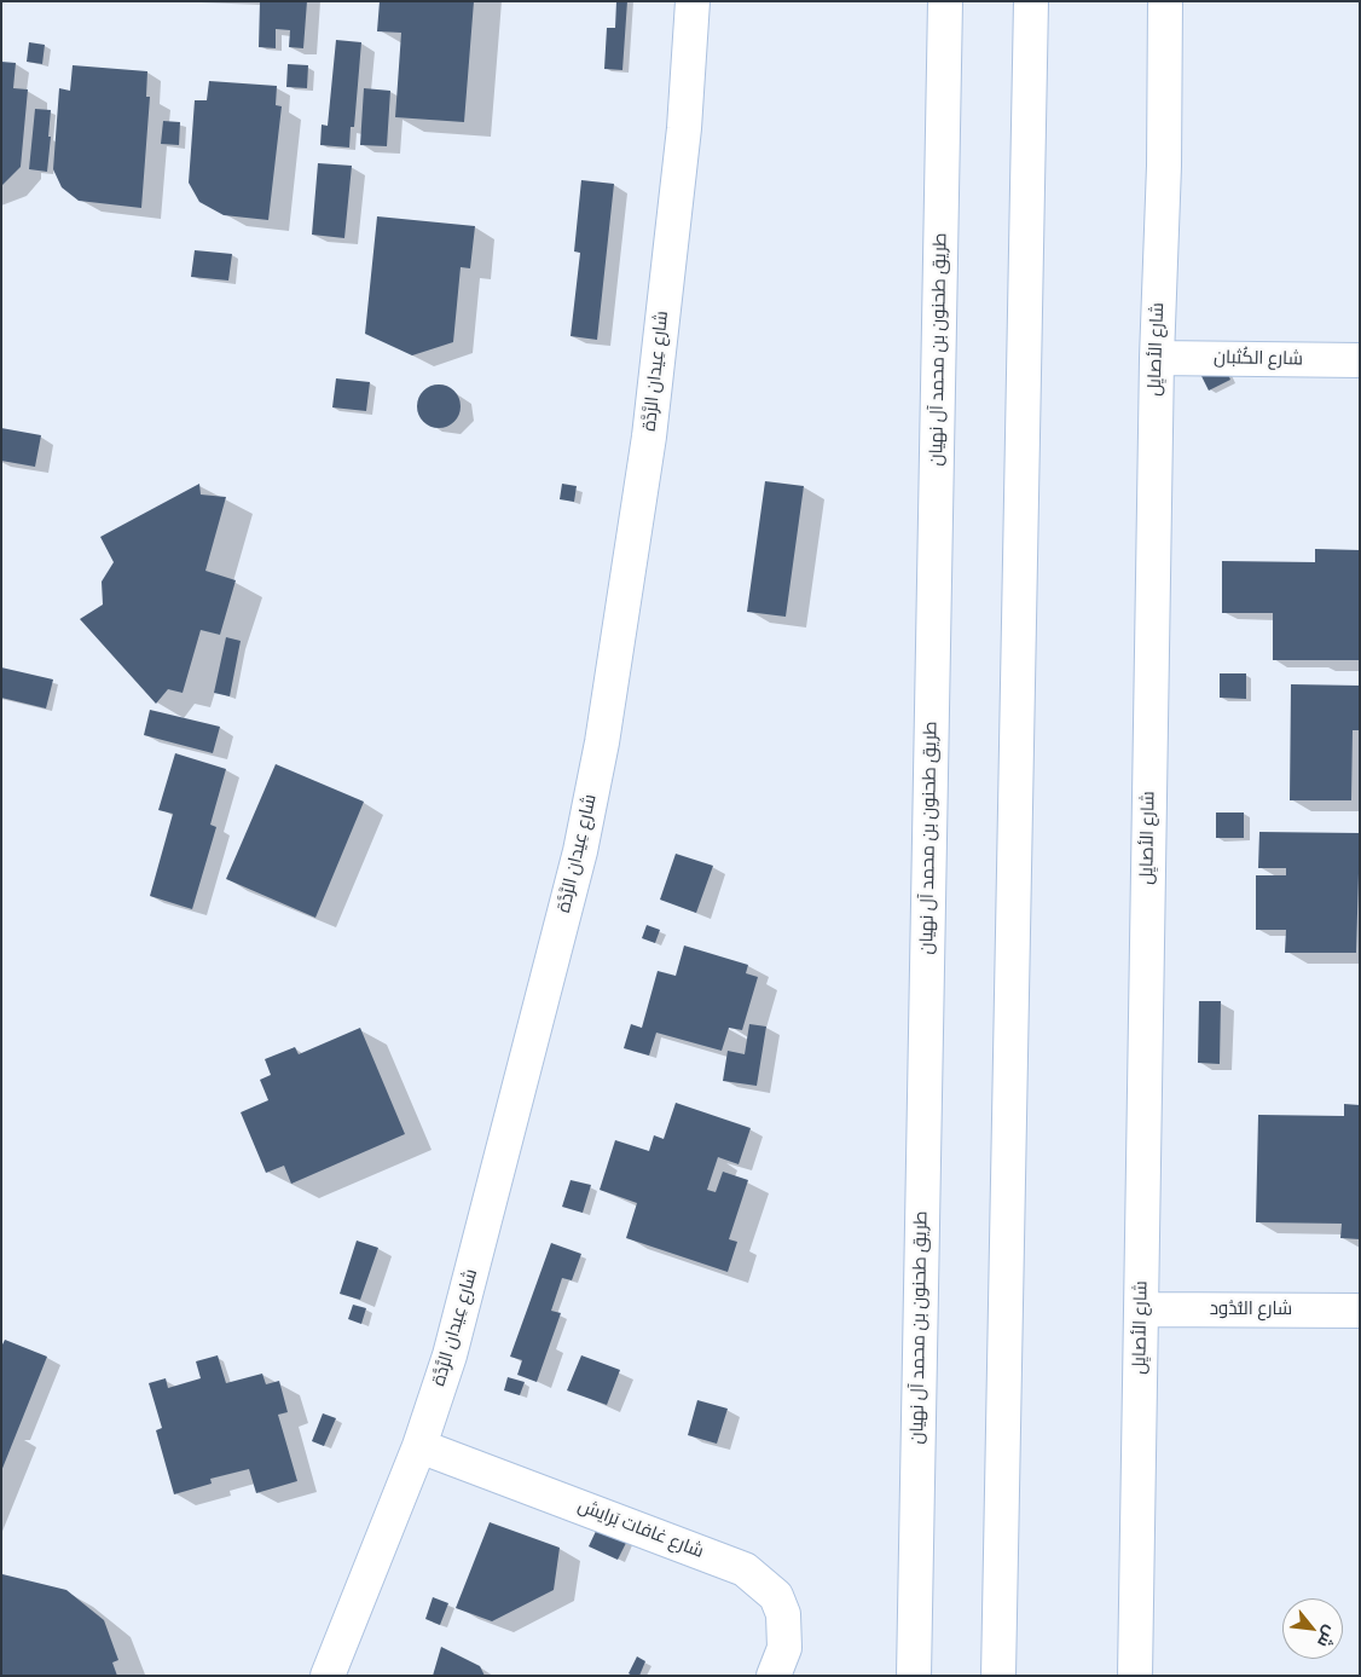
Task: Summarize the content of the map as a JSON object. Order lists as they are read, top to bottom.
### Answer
{
  "streets": {
    "street": [
      "طريق طحنون بن محمد آل نهيان",
      "شارع الأصايِل",
      "شارع الكُثبان",
      "شارع عِيدان الرَّدَّة",
      "شارع النُّدُود",
      "شارع غافات بَرايش"
    ]
  },
  "crossings": [
    ["شارع الأصايِل", "شارع الكُثبان"],
    ["شارع الأصايِل", "شارع النُّدُود"],
    ["شارع عِيدان الرَّدَّة", "شارع غافات بَرايش"]
  ],
  "north": "bottom right"
}
